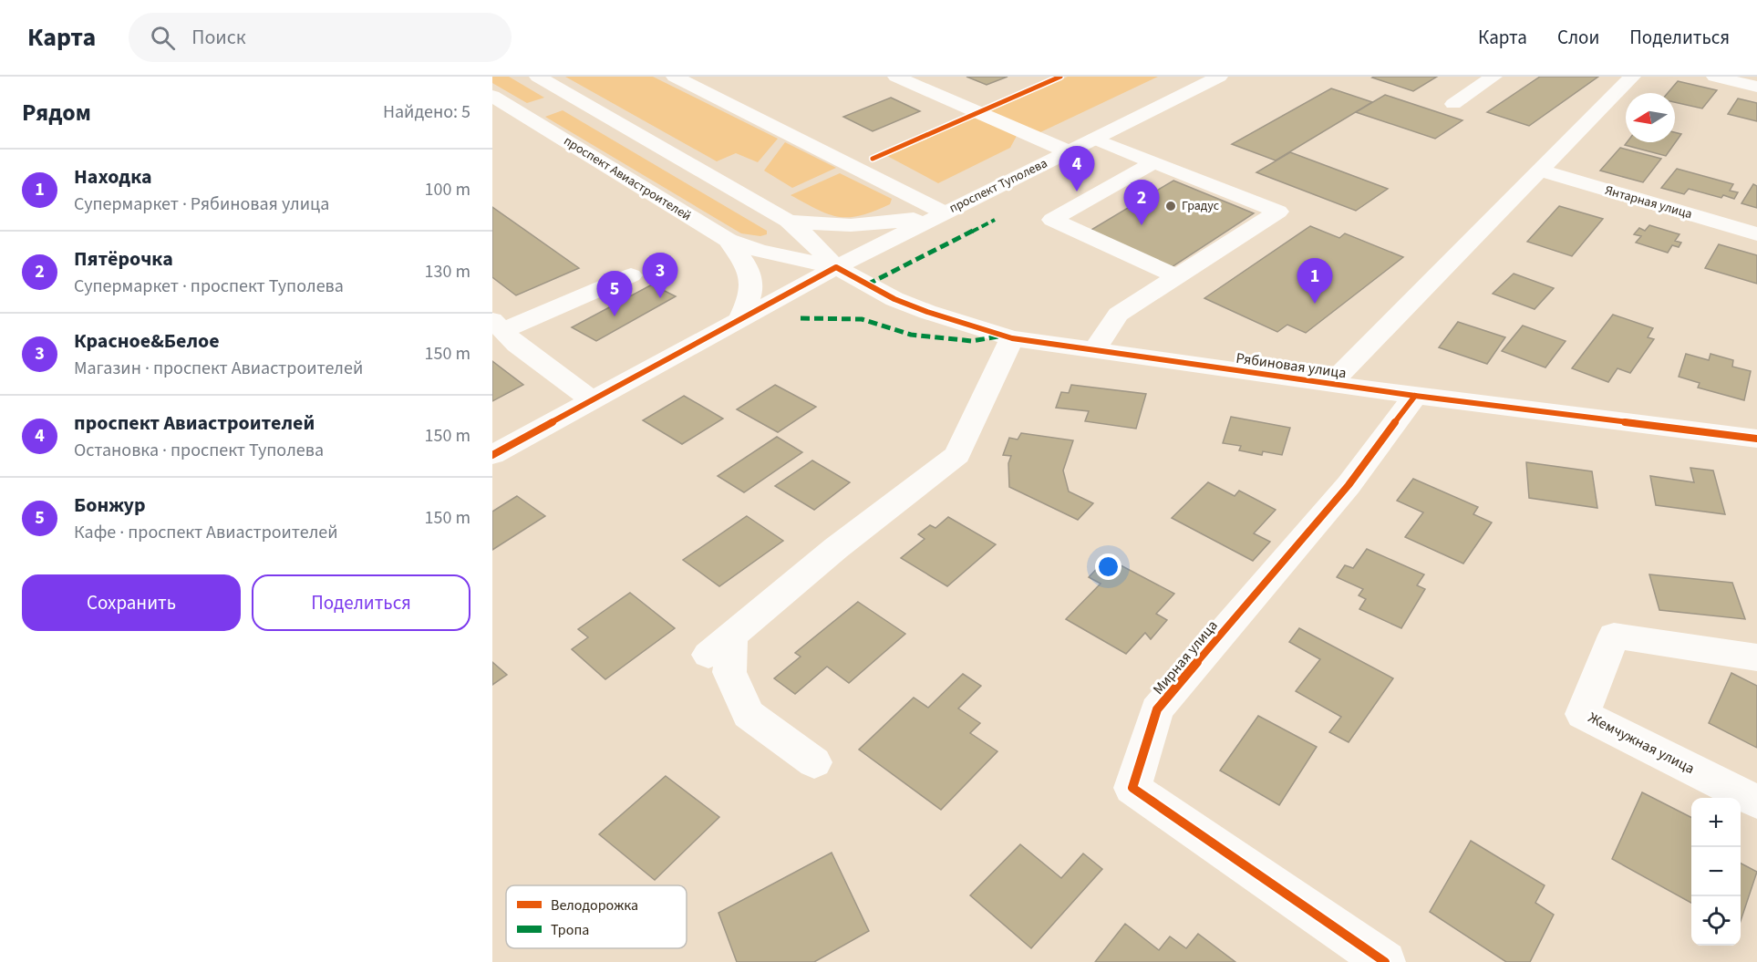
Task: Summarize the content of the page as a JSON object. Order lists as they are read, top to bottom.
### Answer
{
  "streets": {
    "street": [
      "проспект Авиастроителей",
      "проспект Туполева",
      "Янтарная улица",
      "Рябиновая улица",
      "Мирная улица",
      "Жемчужная улица"
    ]
  },
  "crossings": [
    ["проспект Авиастроителей", "проспект Туполева"],
    ["проспект Авиастроителей", "Рябиновая улица"],
    ["проспект Туполева", "Рябиновая улица"],
    ["Рябиновая улица", "Мирная улица"]
  ],
  "places": ["Градус"],
  "legend": ["Велодорожка", "Тропа"],
  "north": "left",
  "page": {
    "header": "Карта",
    "search": "Поиск",
    "nav": ["Карта", "Слои", "Поделиться"],
    "heading": ["Рядом", "Найдено: 5"],
    "pins": [
      "4",
      "2",
      "3",
      "1",
      "5"
    ],
    "list": [
      {
        "mark": "1",
        "name": "Находка",
        "note": "Супермаркет · Рябиновая улица",
        "value": "100 m"
      },
      {
        "mark": "2",
        "name": "Пятёрочка",
        "note": "Супермаркет · проспект Туполева",
        "value": "130 m"
      },
      {
        "mark": "3",
        "name": "Красное&Белое",
        "note": "Магазин · проспект Авиастроителей",
        "value": "150 m"
      },
      {
        "mark": "4",
        "name": "проспект Авиастроителей",
        "note": "Остановка · проспект Туполева",
        "value": "150 m"
      },
      {
        "mark": "5",
        "name": "Бонжур",
        "note": "Кафе · проспект Авиастроителей",
        "value": "150 m"
      }
    ],
    "buttons": ["Сохранить", "Поделиться"],
    "map_buttons": ["+", "−"]
  }
}
